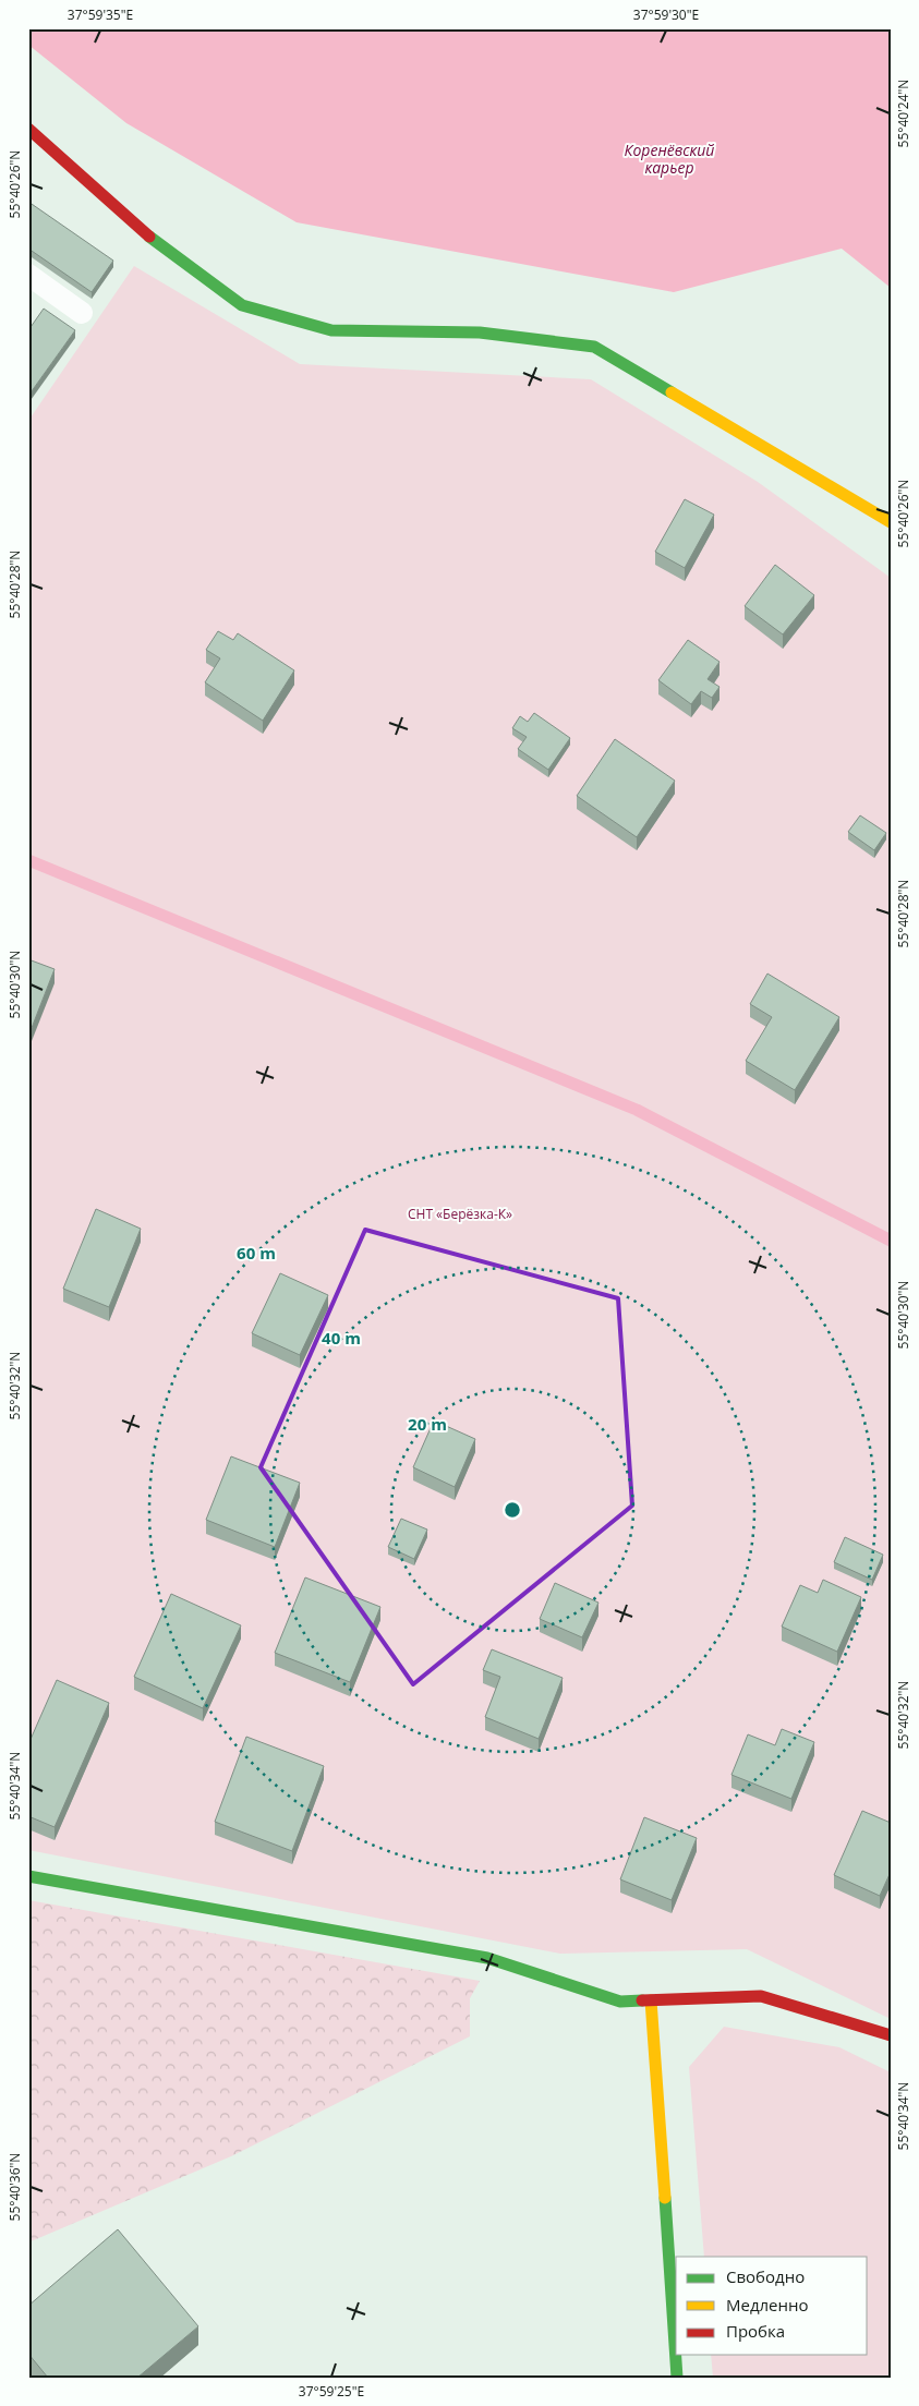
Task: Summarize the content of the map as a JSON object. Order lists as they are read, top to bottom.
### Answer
{
  "water": ["Коренёвский карьер"],
  "parks": ["СНТ «Берёзка-К»"],
  "legend": ["Свободно", "Медленно", "Пробка"],
  "coordinates": [
    "37°59'35\"E",
    "37°59'30\"E",
    "55°40'24\"N",
    "55°40'26\"N",
    "55°40'28\"N",
    "55°40'30\"N",
    "55°40'32\"N",
    "55°40'34\"N",
    "55°40'36\"N",
    "37°59'25\"E"
  ],
  "rings": ["60 m", "40 m", "20 m"]
}
